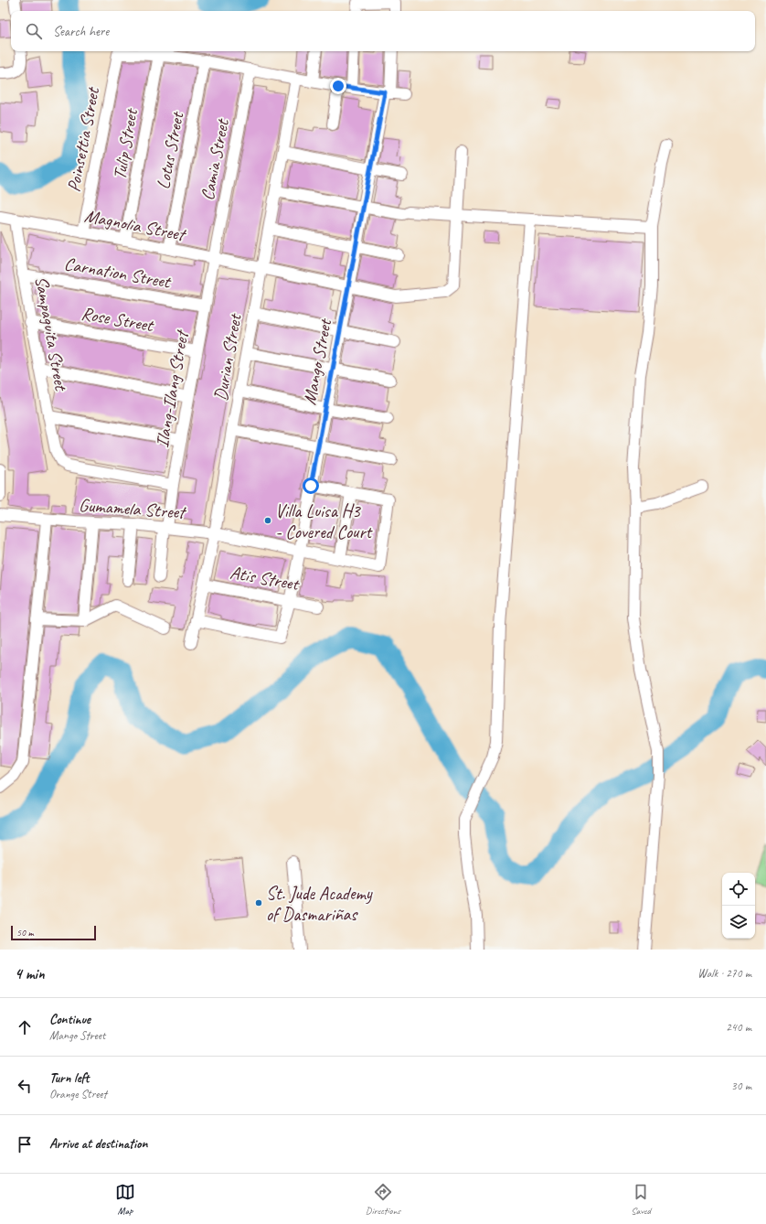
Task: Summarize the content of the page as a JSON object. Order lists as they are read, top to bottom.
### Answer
{
  "streets": {
    "street": [
      "Poinsettia Street",
      "Tulip Street",
      "Lotus Street",
      "Camia Street",
      "Magnolia Street",
      "Carnation Street",
      "Rose Street",
      "Sampaguita Street",
      "Durian Street",
      "Mango Street",
      "Ilang-Ilang Street",
      "Gumamela Street",
      "Atis Street"
    ]
  },
  "crossings": [
    ["Poinsettia Street", "Tulip Street"],
    ["Poinsettia Street", "Magnolia Street"],
    ["Tulip Street", "Magnolia Street"],
    ["Lotus Street", "Magnolia Street"],
    ["Camia Street", "Magnolia Street"],
    ["Camia Street", "Ilang-Ilang Street"],
    ["Magnolia Street", "Sampaguita Street"],
    ["Magnolia Street", "Durian Street"],
    ["Magnolia Street", "Mango Street"],
    ["Magnolia Street", "Ilang-Ilang Street"],
    ["Carnation Street", "Sampaguita Street"],
    ["Carnation Street", "Ilang-Ilang Street"],
    ["Rose Street", "Sampaguita Street"],
    ["Rose Street", "Ilang-Ilang Street"],
    ["Sampaguita Street", "Ilang-Ilang Street"],
    ["Durian Street", "Mango Street"],
    ["Durian Street", "Gumamela Street"],
    ["Durian Street", "Atis Street"],
    ["Mango Street", "Gumamela Street"],
    ["Mango Street", "Atis Street"],
    ["Ilang-Ilang Street", "Gumamela Street"]
  ],
  "places": ["Villa Luisa H3 - Covered Court", "St. Jude Academy of Dasmariñas"],
  "scale_bar": "50 m",
  "page": {
    "search": "Search here",
    "scale": "50 m",
    "heading": ["4 min", "Walk · 270 m"],
    "list": [
      ["Continue", "Mango Street", "240 m"],
      ["Turn left", "Orange Street", "30 m"],
      "Arrive at destination"
    ],
    "nav": ["Map", "Directions", "Saved"]
  }
}
